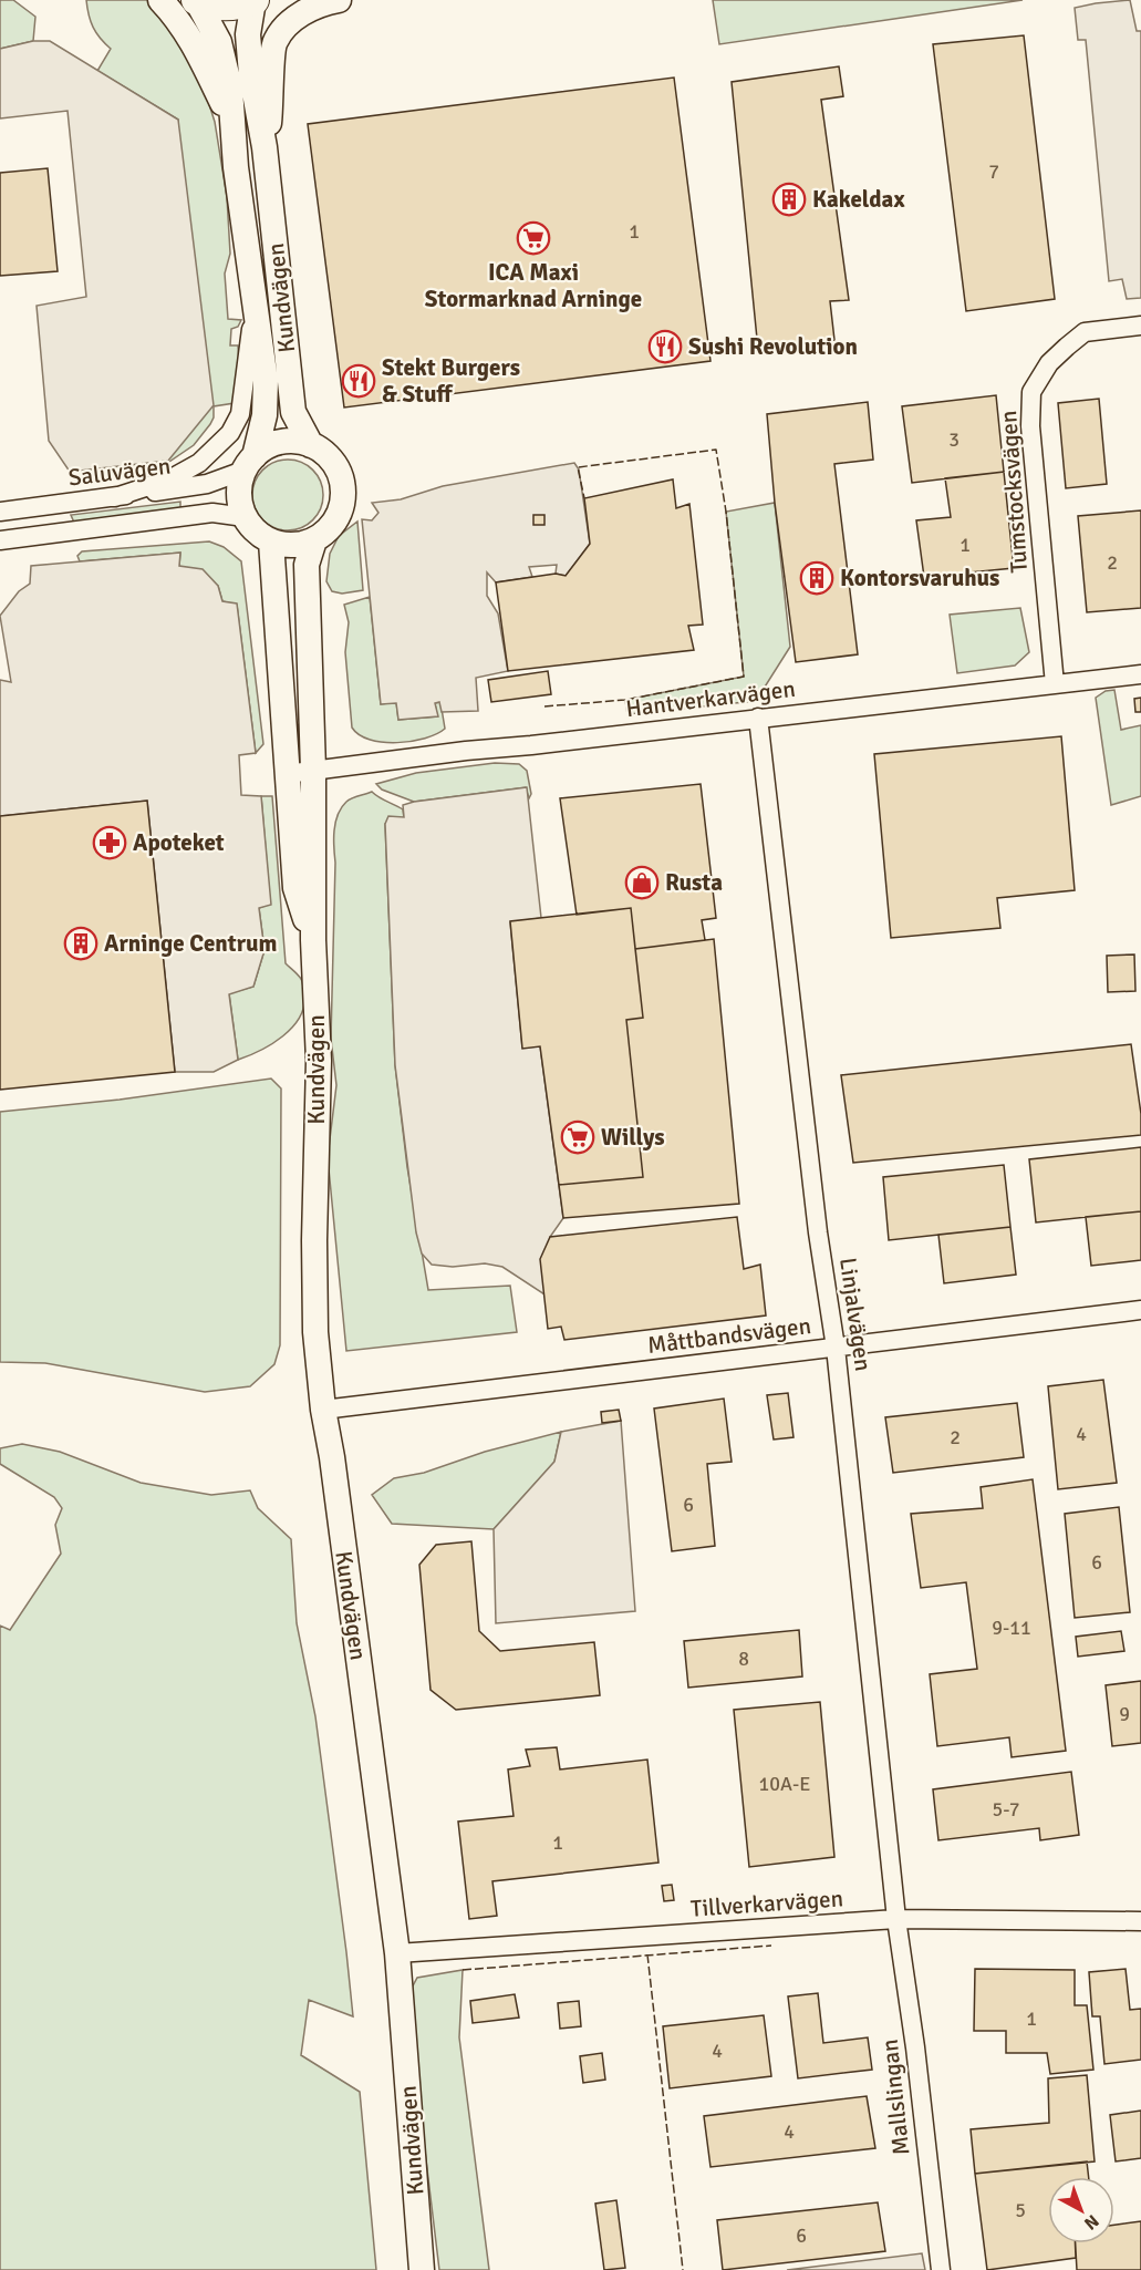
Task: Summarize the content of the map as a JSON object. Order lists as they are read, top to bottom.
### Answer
{
  "streets": {
    "street": [
      "Kundvägen",
      "Saluvägen",
      "Tumstocksvägen",
      "Hantverkarvägen",
      "Linjalvägen",
      "Måttbandsvägen",
      "Tillverkarvägen",
      "Mallslingan"
    ]
  },
  "crossings": [
    ["Kundvägen", "Saluvägen"],
    ["Kundvägen", "Hantverkarvägen"],
    ["Kundvägen", "Måttbandsvägen"],
    ["Kundvägen", "Tillverkarvägen"],
    ["Tumstocksvägen", "Hantverkarvägen"],
    ["Hantverkarvägen", "Linjalvägen"],
    ["Linjalvägen", "Måttbandsvägen"],
    ["Linjalvägen", "Tillverkarvägen"],
    ["Linjalvägen", "Mallslingan"],
    ["Tillverkarvägen", "Mallslingan"]
  ],
  "places": {
    "building": ["Kakeldax", "Kontorsvaruhus", "Arninge Centrum"],
    "supermarket": ["ICA Maxi Stormarknad Arninge", "Willys"],
    "restaurant": ["Sushi Revolution", "Stekt Burgers & Stuff"],
    "pharmacy": ["Apoteket"],
    "shop": ["Rusta"]
  },
  "house_numbers": [
    "7",
    "1",
    "3",
    "1",
    "2",
    "4",
    "2",
    "6",
    "6",
    "9-11",
    "8",
    "9",
    "10A-E",
    "5-7",
    "1",
    "1",
    "4",
    "4",
    "5",
    "6"
  ],
  "north": "bottom right"
}
